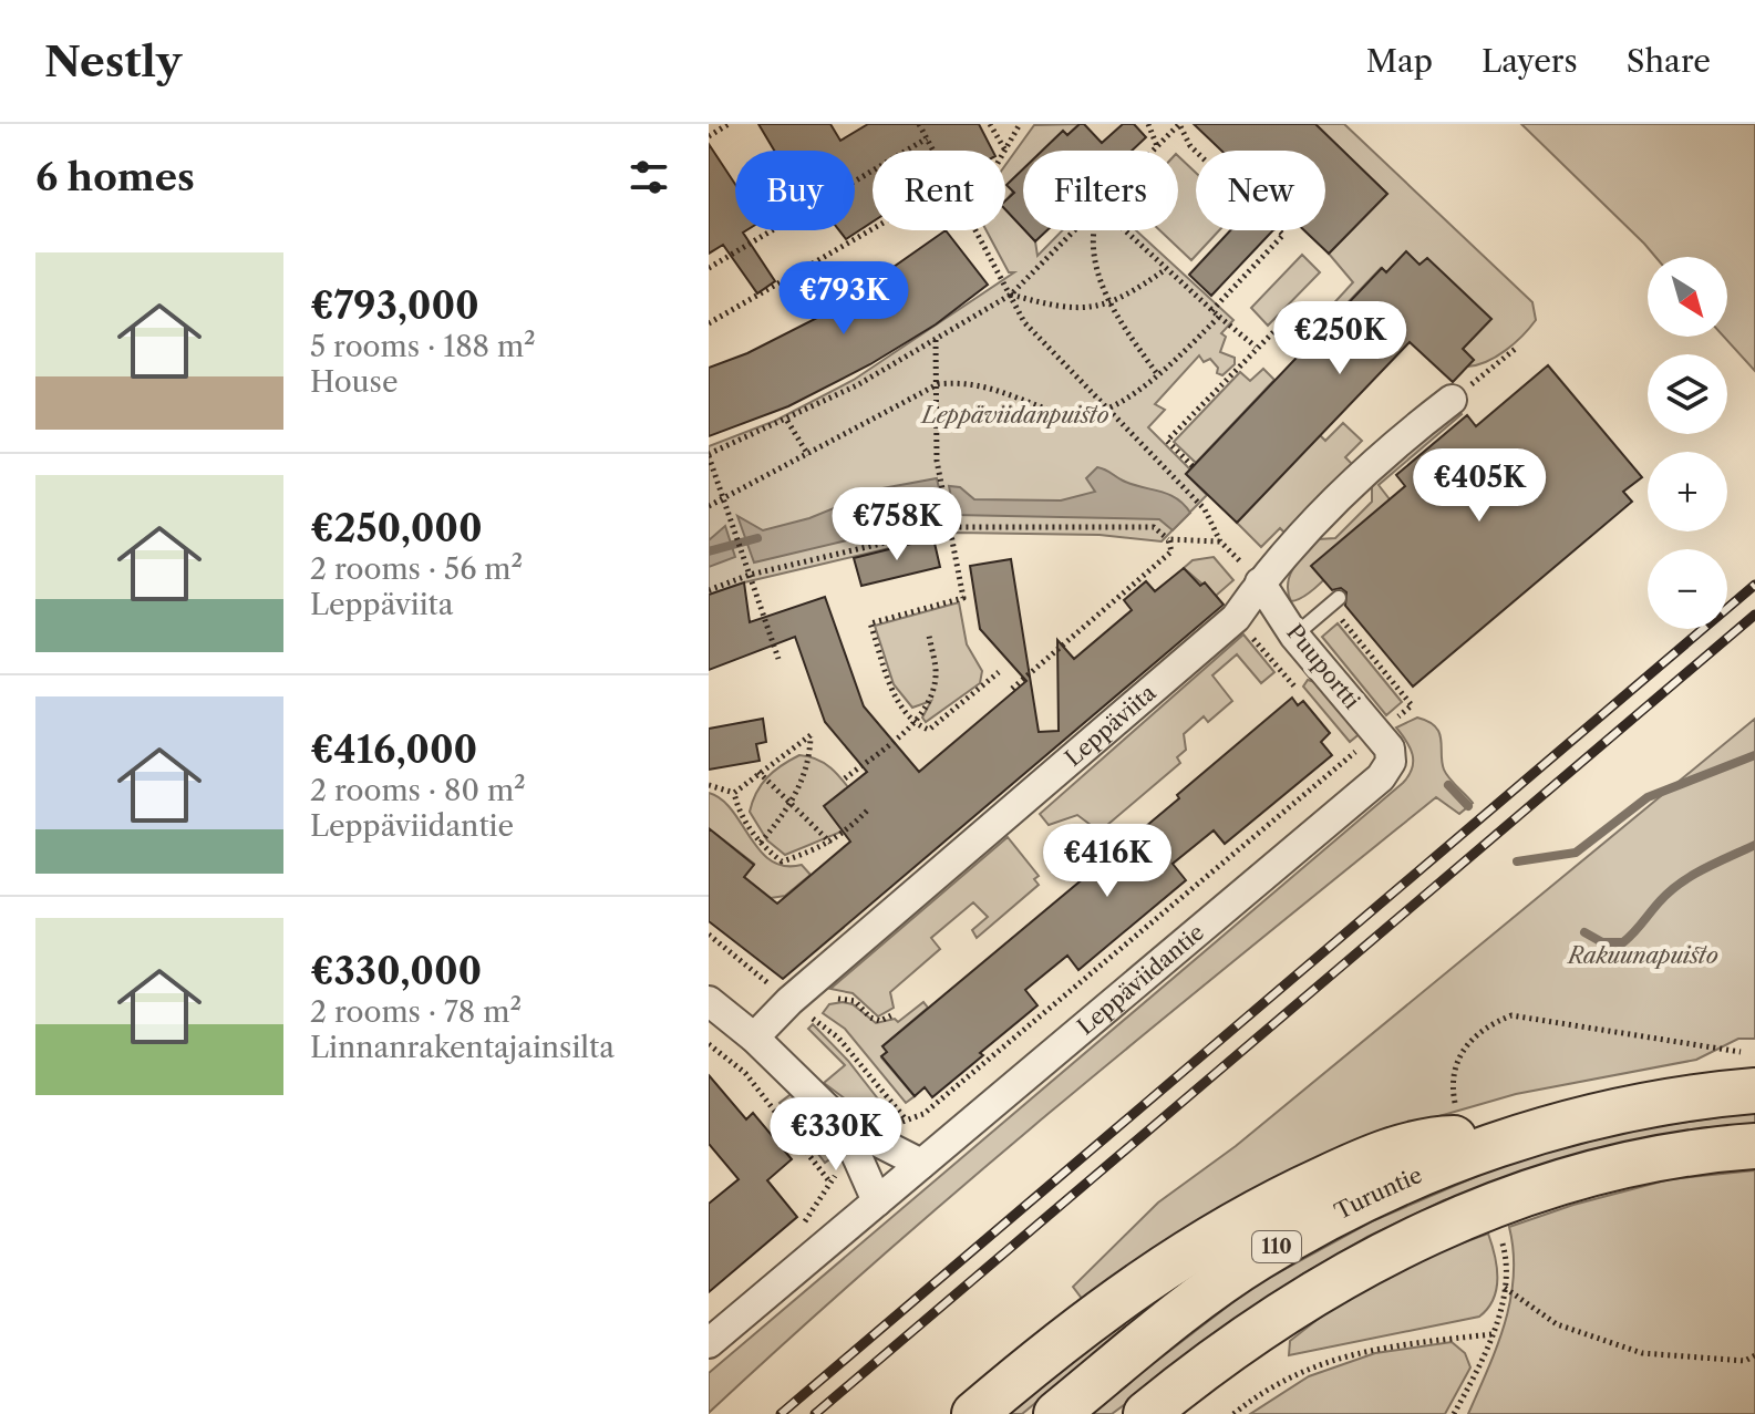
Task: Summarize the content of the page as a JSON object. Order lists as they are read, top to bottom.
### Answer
{
  "streets": {
    "main road": ["Turuntie", "110"],
    "street": ["Puuportti", "Leppäviita", "Leppäviidantie"]
  },
  "crossings": [
    ["Puuportti", "Leppäviita"],
    ["Puuportti", "Leppäviidantie"]
  ],
  "parks": ["Leppäviidanpuisto", "Rakuunapuisto"],
  "north": "bottom right",
  "page": {
    "header": "Nestly",
    "nav": ["Map", "Layers", "Share"],
    "heading": "6 homes",
    "chip": [
      "Buy",
      "Rent",
      "Filters",
      "New"
    ],
    "list": [
      {
        "name": "€793,000",
        "note": "5 rooms · 188 m² · House"
      },
      {
        "name": "€250,000",
        "note": "2 rooms · 56 m² · Leppäviita"
      },
      {
        "name": "€416,000",
        "note": "2 rooms · 80 m² · Leppäviidantie"
      },
      {
        "name": "€330,000",
        "note": "2 rooms · 78 m² · Linnanrakentajainsilta"
      }
    ],
    "map_buttons": ["+", "−"],
    "price": [
      "€793K",
      "€250K",
      "€405K",
      "€758K",
      "€416K",
      "€330K"
    ]
  }
}
